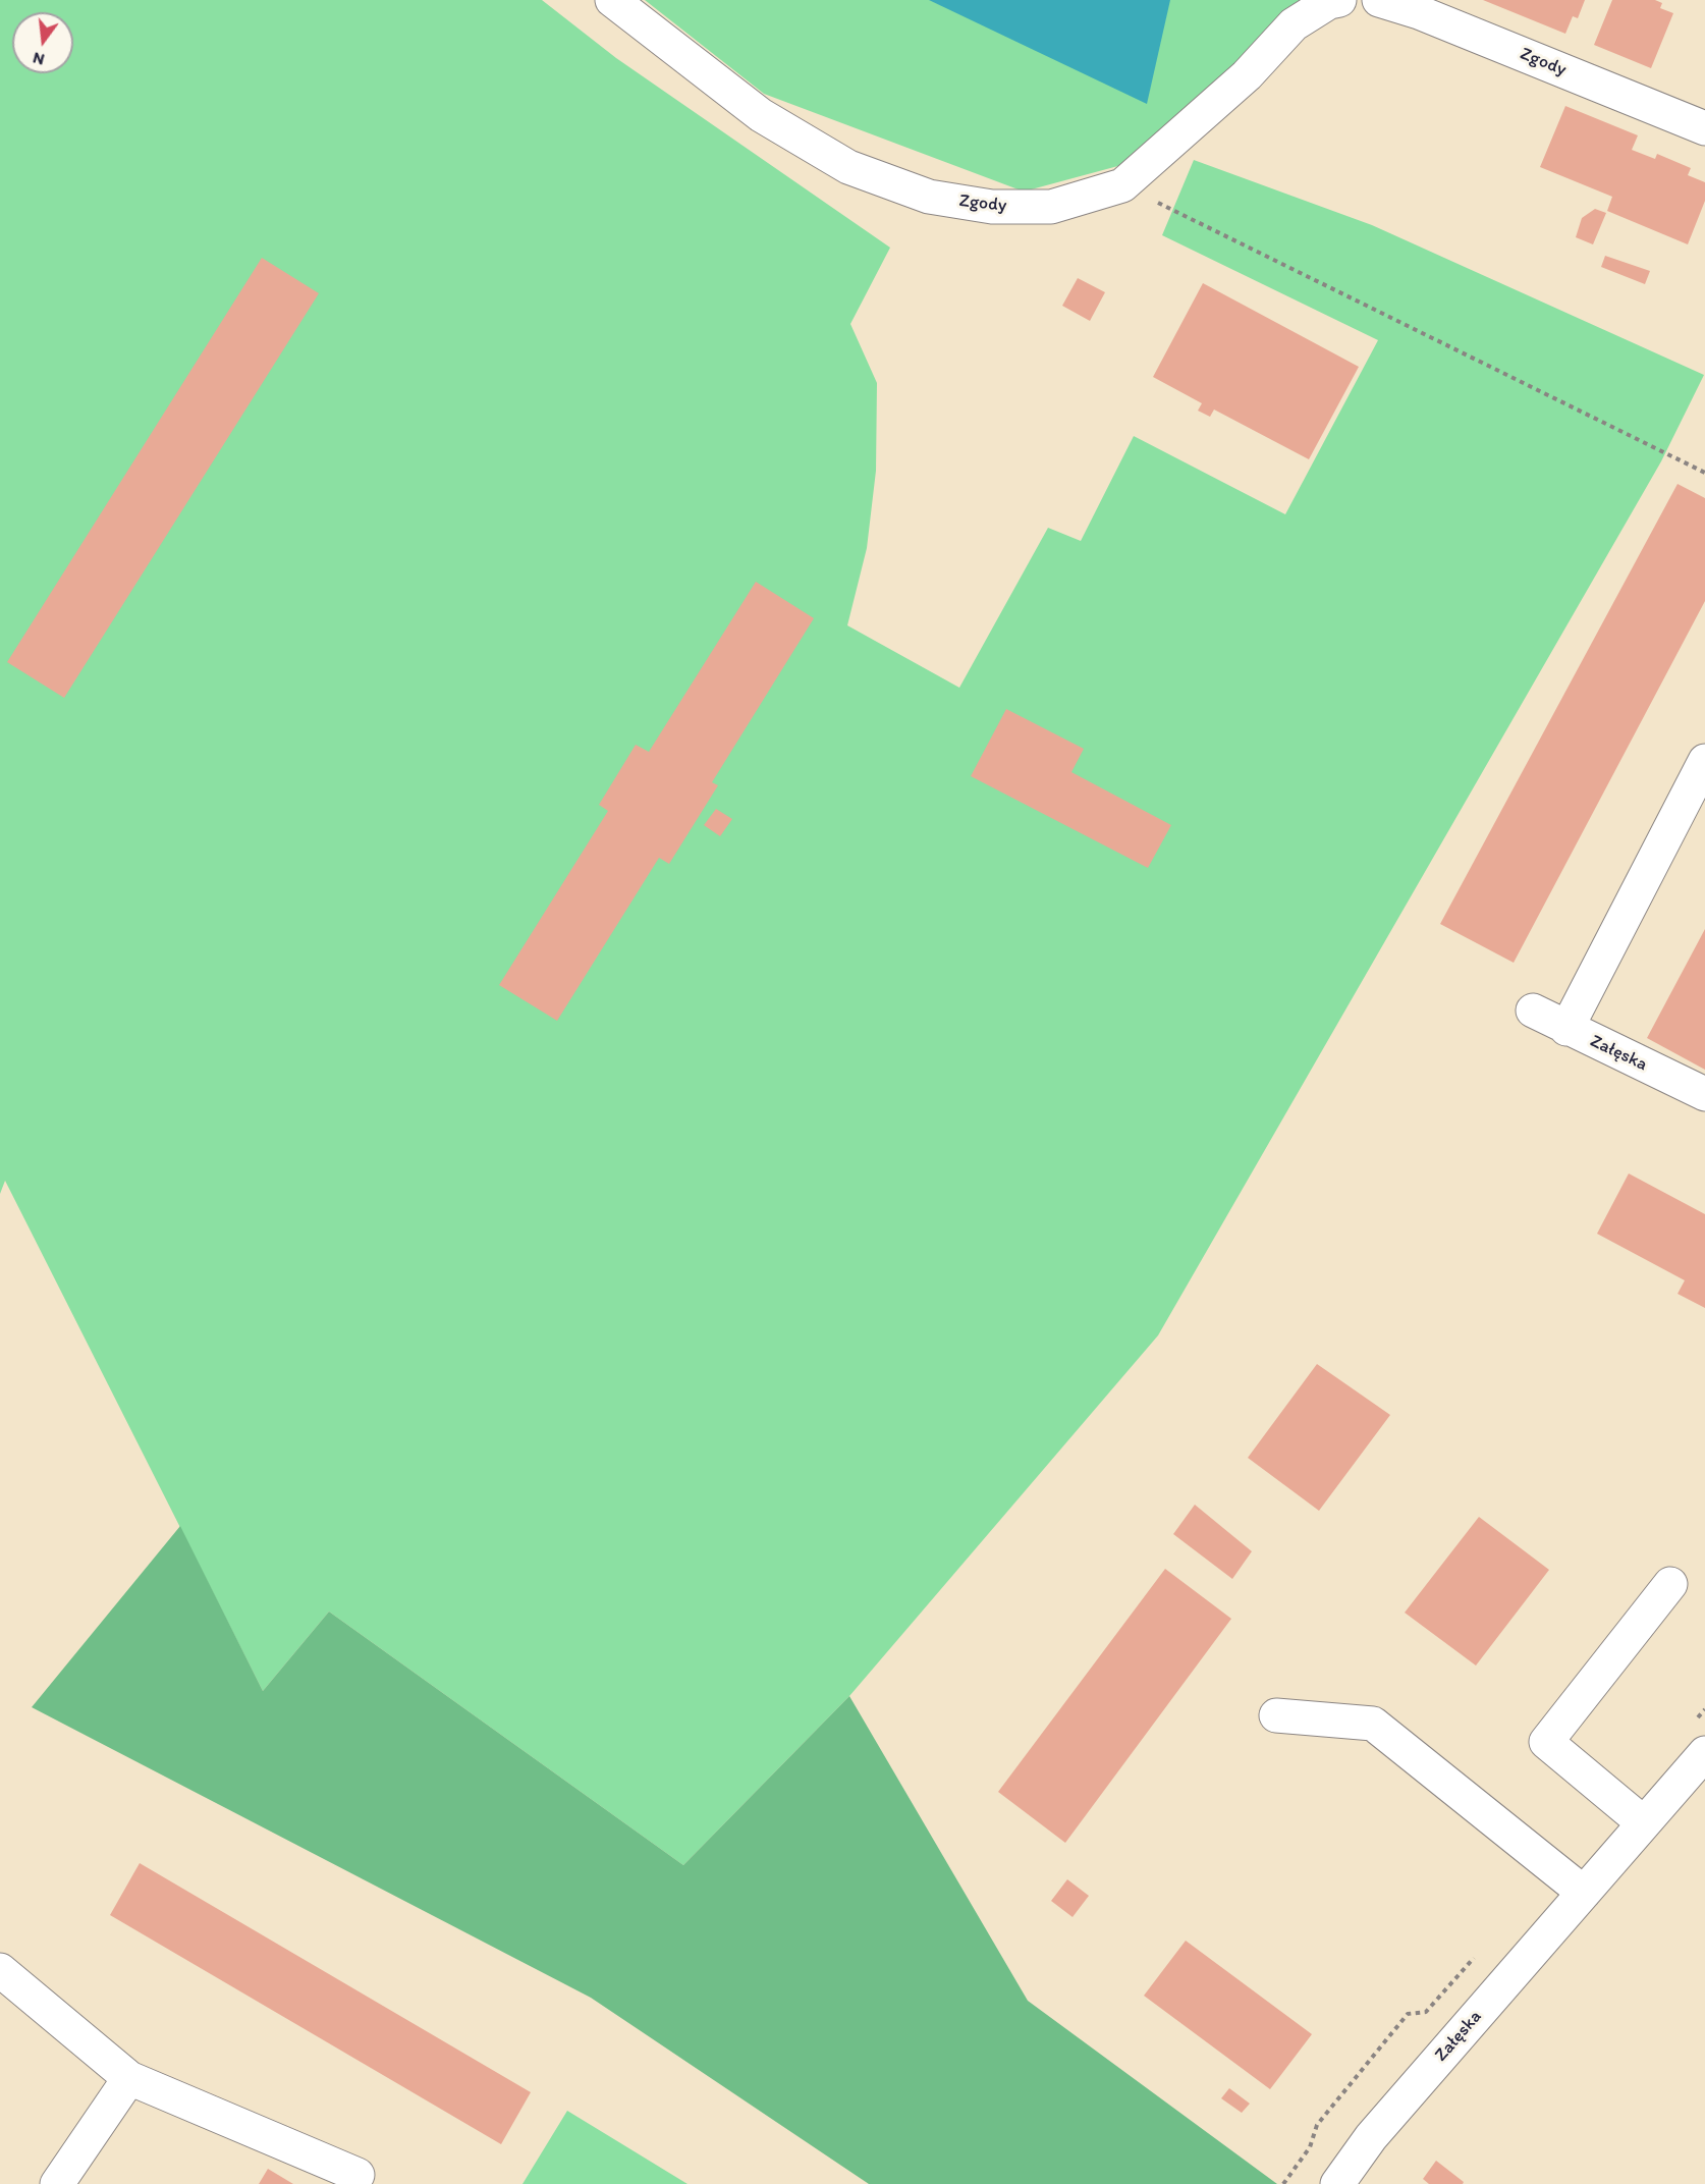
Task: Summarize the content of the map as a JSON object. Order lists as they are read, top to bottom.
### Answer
{
  "streets": {
    "street": ["Zgody", "Załęska"]
  },
  "north": "bottom"
}
